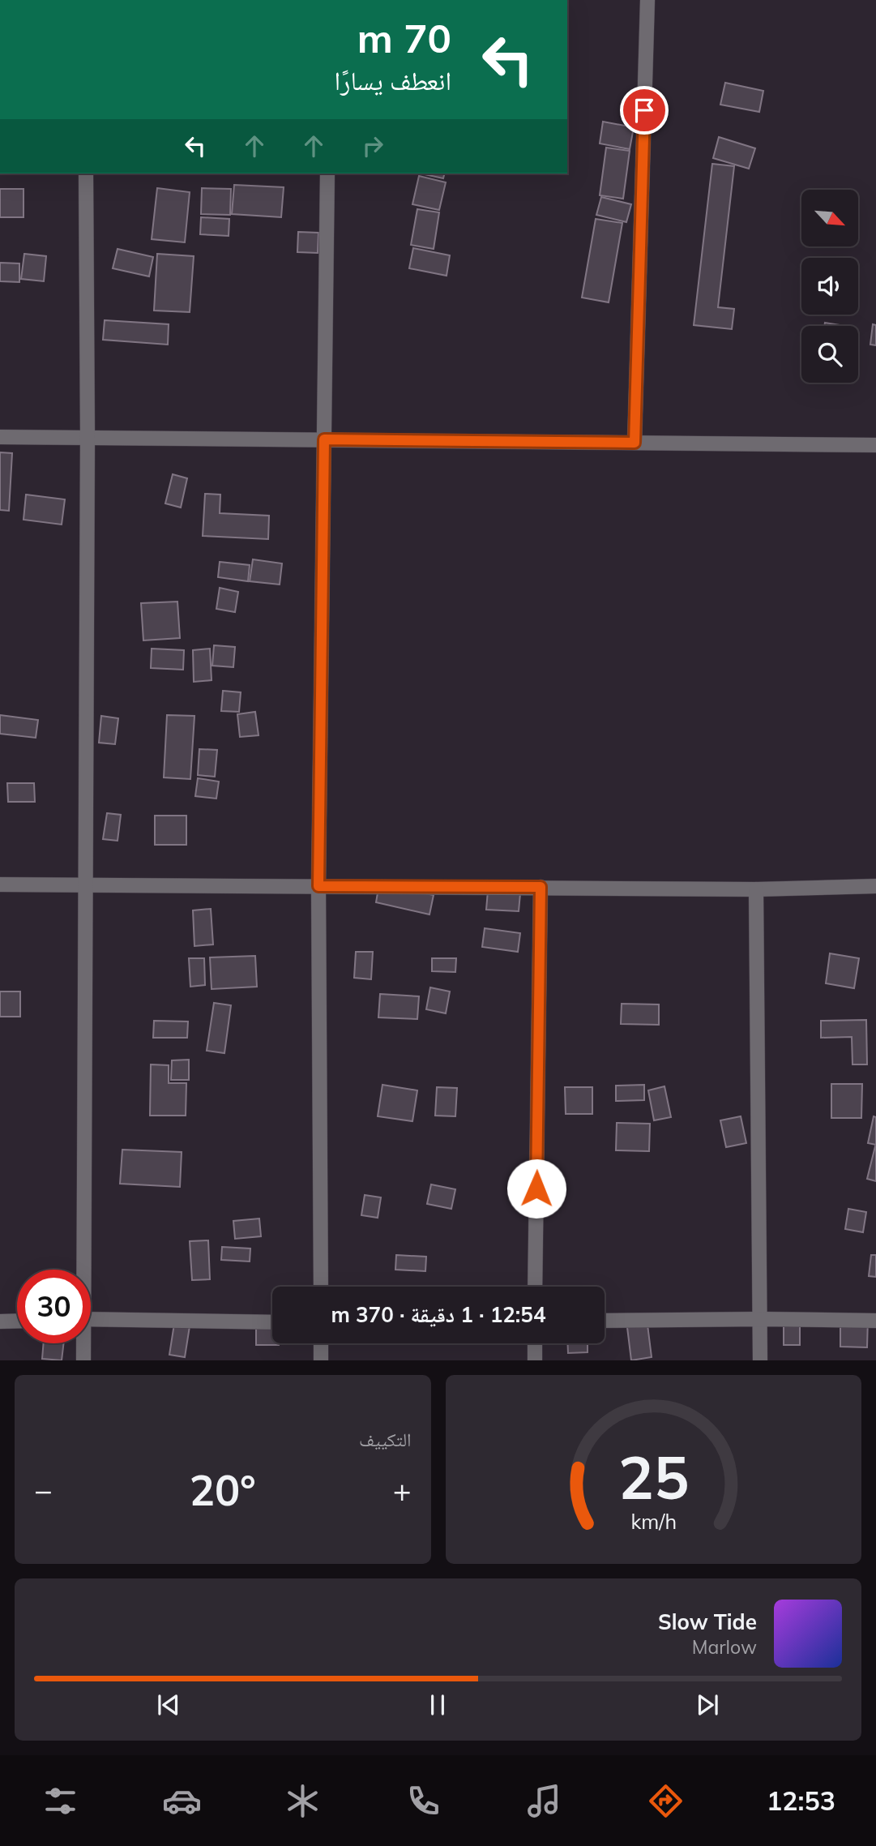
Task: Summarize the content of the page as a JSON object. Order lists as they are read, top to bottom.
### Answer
{
  "north": "bottom right",
  "page": {
    "turn": ["70 m", "انعطف يسارًا"],
    "limit": "30",
    "trip": "12:54 · 1 دقيقة · 370 m",
    "tile": "التكييف",
    "heat": ["−", "20°", "+"],
    "song": ["Slow Tide", "Marlow"],
    "tabs": "12:53",
    "gauge": ["25", "km/h"]
  }
}
